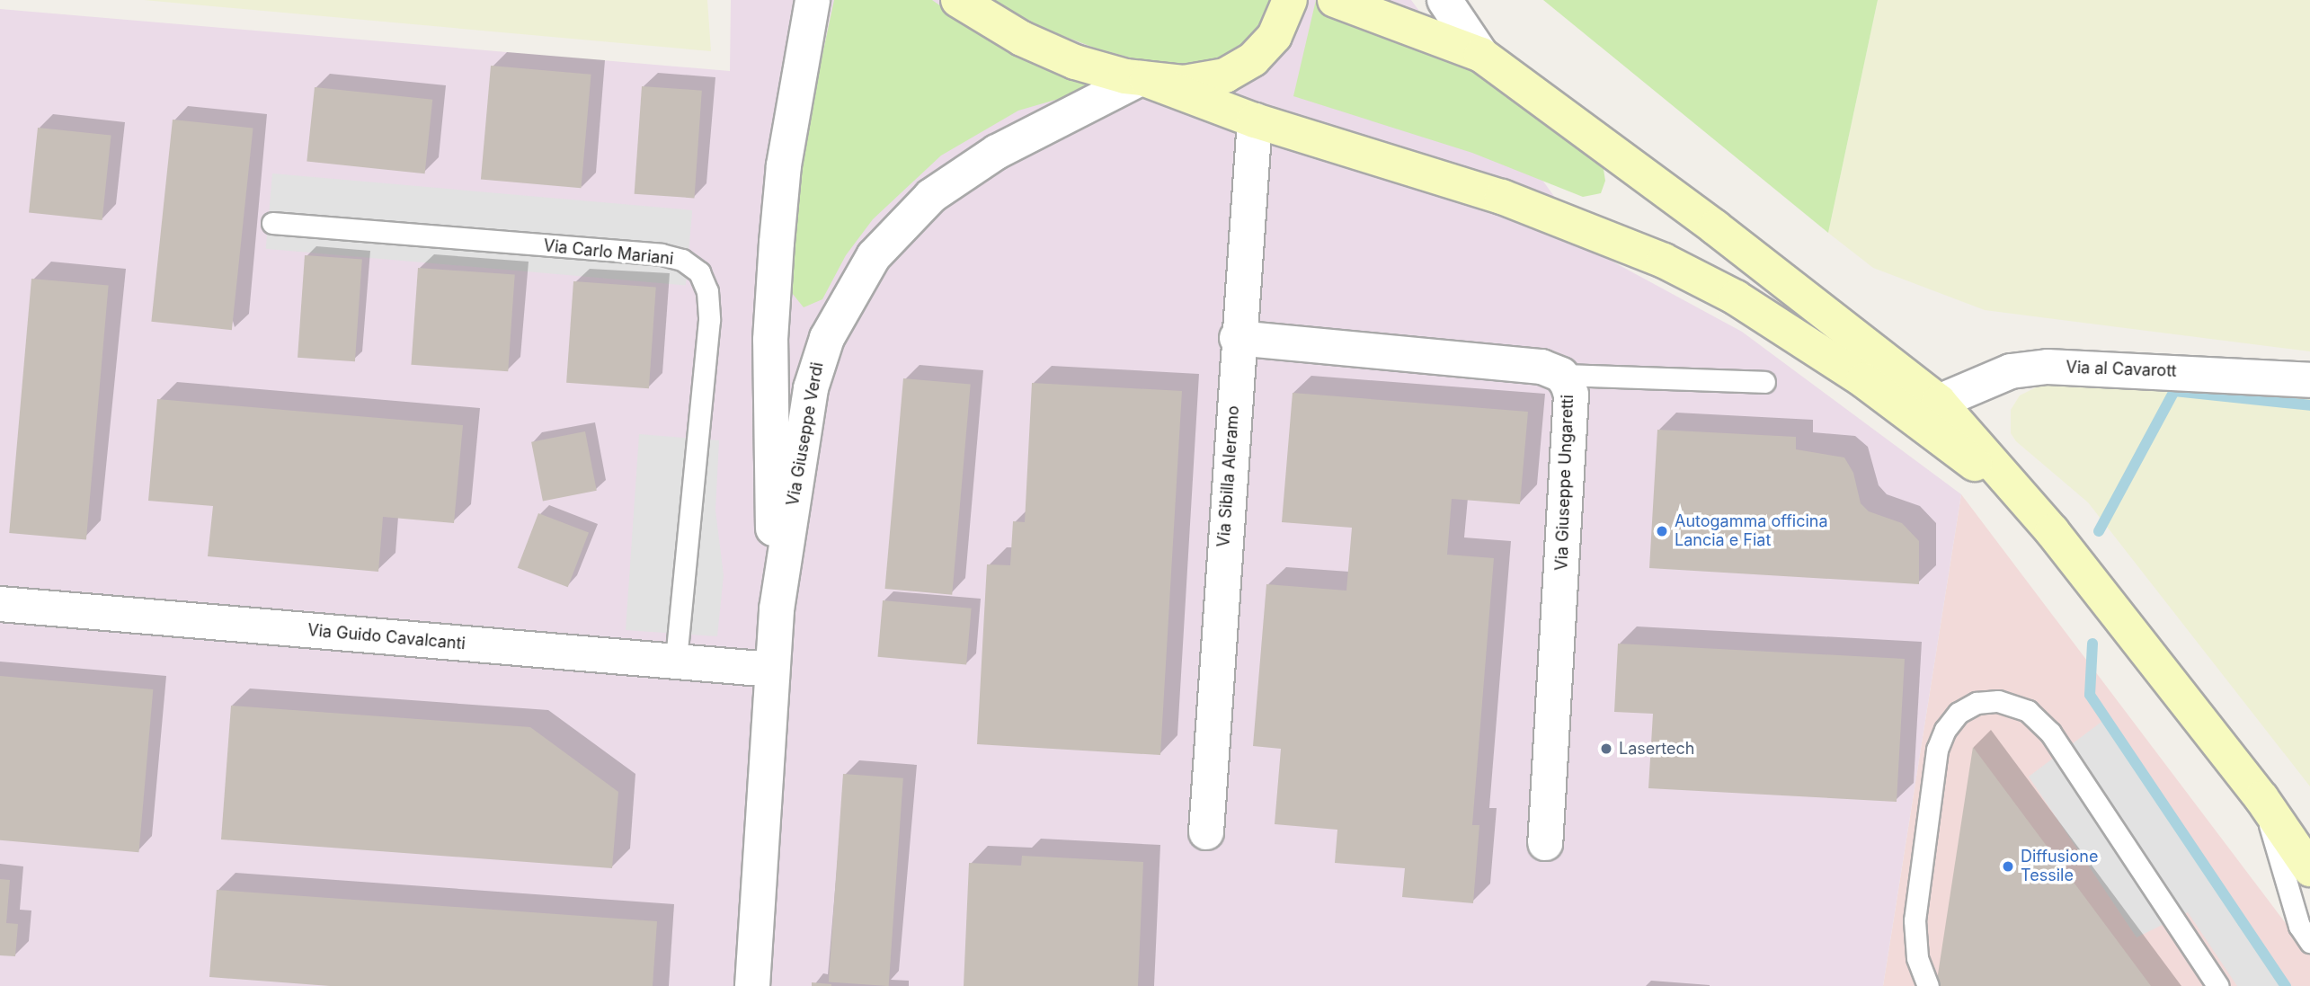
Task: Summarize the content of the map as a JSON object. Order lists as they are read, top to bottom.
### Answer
{
  "streets": {
    "street": [
      "Via al Cavarott",
      "Via Giuseppe Verdi",
      "Via Sibilla Aleramo",
      "Via Giuseppe Ungaretti",
      "Via Guido Cavalcanti"
    ],
    "lane": ["Via Carlo Mariani"]
  },
  "crossings": [
    ["Via Carlo Mariani", "Via Guido Cavalcanti"],
    ["Via Giuseppe Verdi", "Via Guido Cavalcanti"],
    ["Via Sibilla Aleramo", "Via Giuseppe Ungaretti"]
  ],
  "places": ["Autogamma officina Lancia e Fiat", "Lasertech", "Diffusione Tessile"]
}
